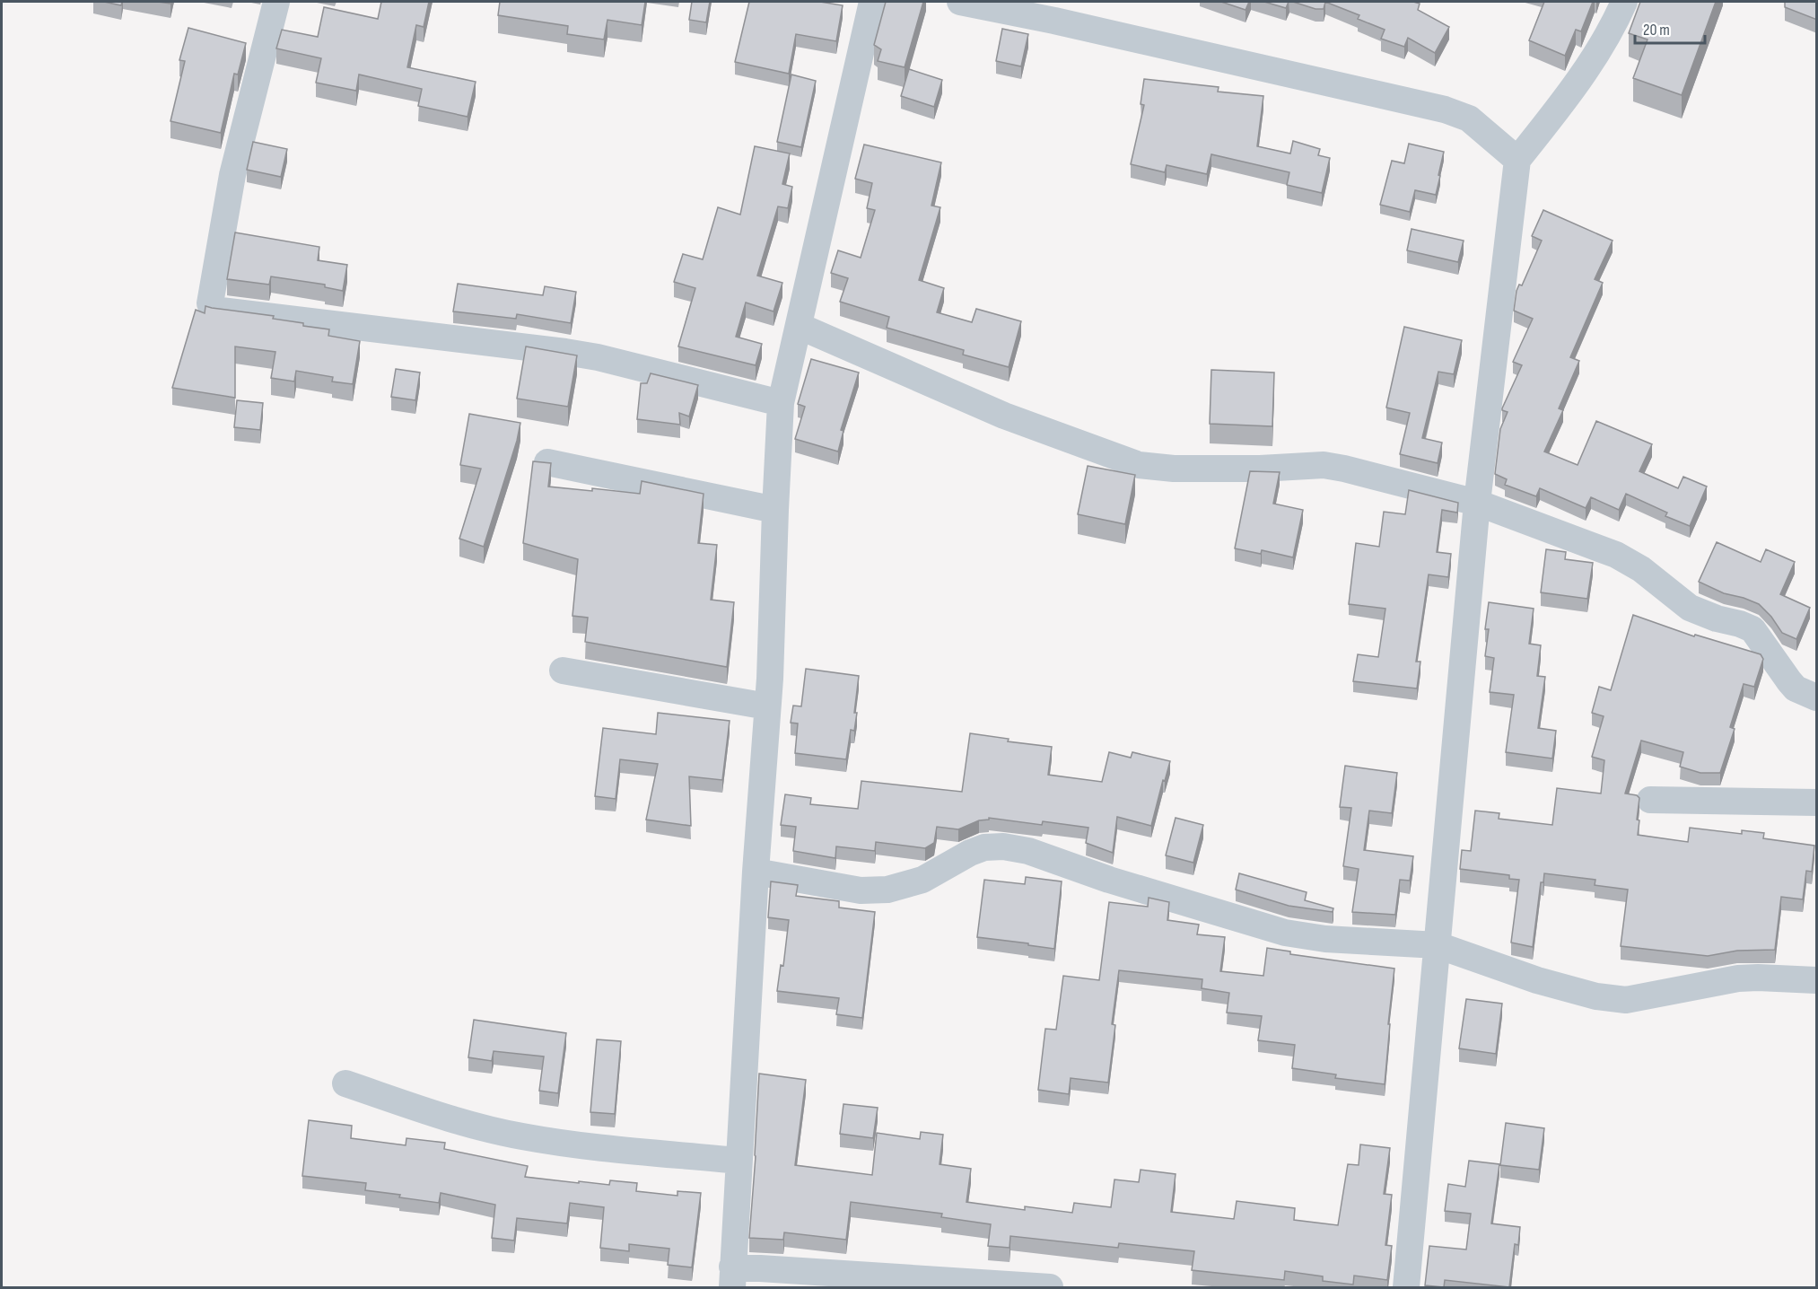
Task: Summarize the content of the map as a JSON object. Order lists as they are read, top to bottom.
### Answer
{
  "scale_bar": "20 m"
}
